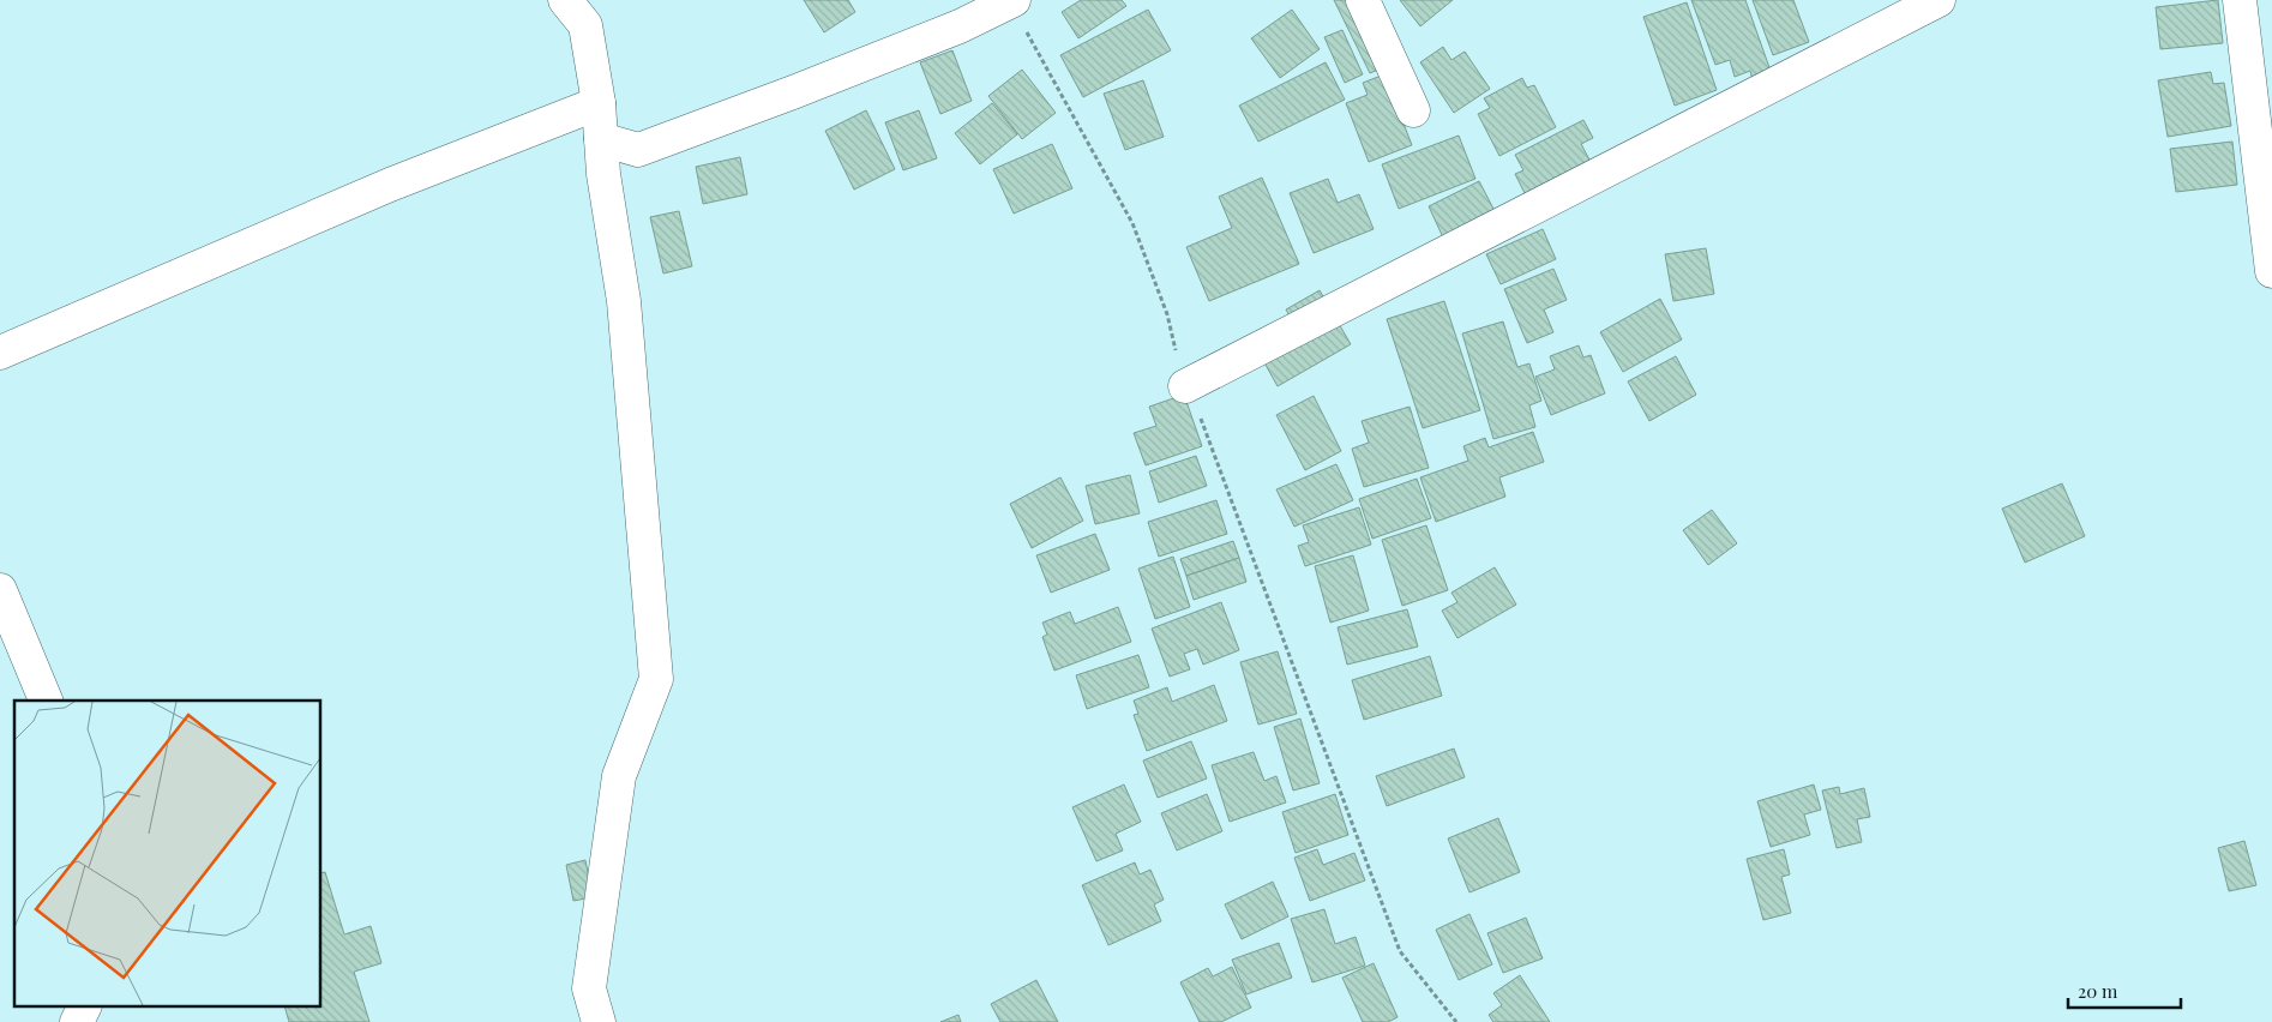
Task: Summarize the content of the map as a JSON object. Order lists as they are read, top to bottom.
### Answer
{
  "scale_bar": "20 m"
}
